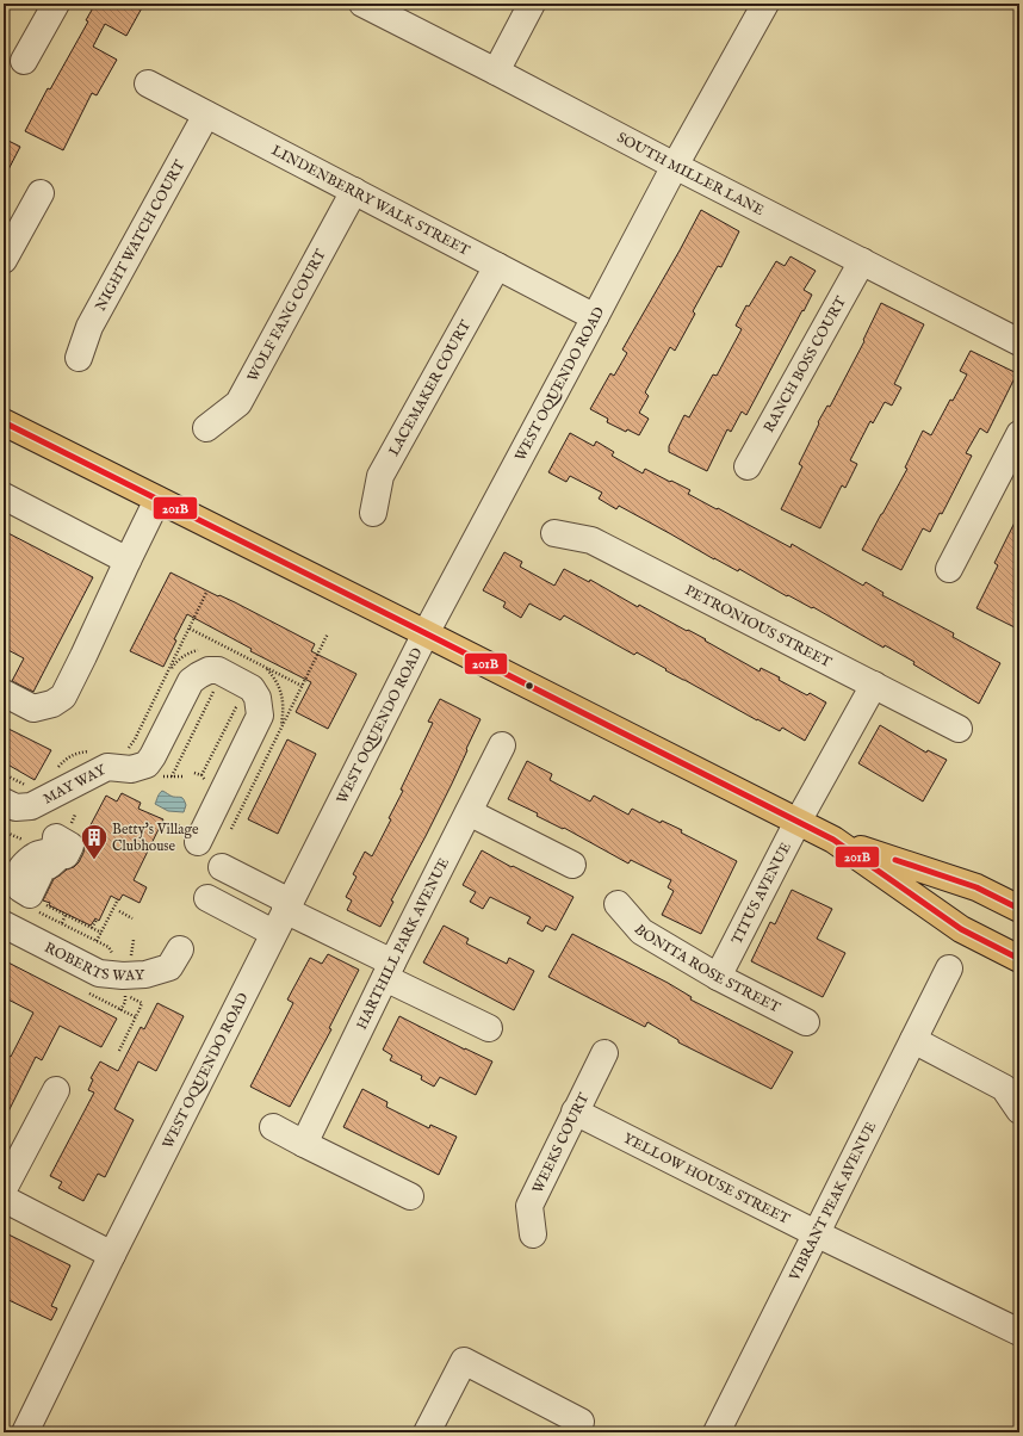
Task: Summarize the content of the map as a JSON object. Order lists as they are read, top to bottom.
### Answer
{
  "streets": {
    "street": [
      "SOUTH MILLER LANE",
      "LINDENBERRY WALK STREET",
      "NIGHT WATCH COURT",
      "WOLF FANG COURT",
      "RANCH BOSS COURT",
      "WEST OQUENDO ROAD",
      "LACEMAKER COURT",
      "PETRONIOUS STREET",
      "MAY WAY",
      "TITUS AVENUE",
      "HARTHILL PARK AVENUE",
      "ROBERTS WAY",
      "BONITA ROSE STREET",
      "WEEKS COURT",
      "YELLOW HOUSE STREET",
      "VIBRANT PEAK AVENUE"
    ]
  },
  "crossings": [
    ["SOUTH MILLER LANE", "RANCH BOSS COURT"],
    ["SOUTH MILLER LANE", "WEST OQUENDO ROAD"],
    ["LINDENBERRY WALK STREET", "NIGHT WATCH COURT"],
    ["LINDENBERRY WALK STREET", "WOLF FANG COURT"],
    ["LINDENBERRY WALK STREET", "WEST OQUENDO ROAD"],
    ["LINDENBERRY WALK STREET", "LACEMAKER COURT"],
    ["PETRONIOUS STREET", "TITUS AVENUE"],
    ["TITUS AVENUE", "BONITA ROSE STREET"],
    ["WEEKS COURT", "YELLOW HOUSE STREET"],
    ["YELLOW HOUSE STREET", "VIBRANT PEAK AVENUE"]
  ],
  "places": {
    "building": ["Betty's Village Clubhouse"]
  },
  "lines": ["transit line 201B"]
}
